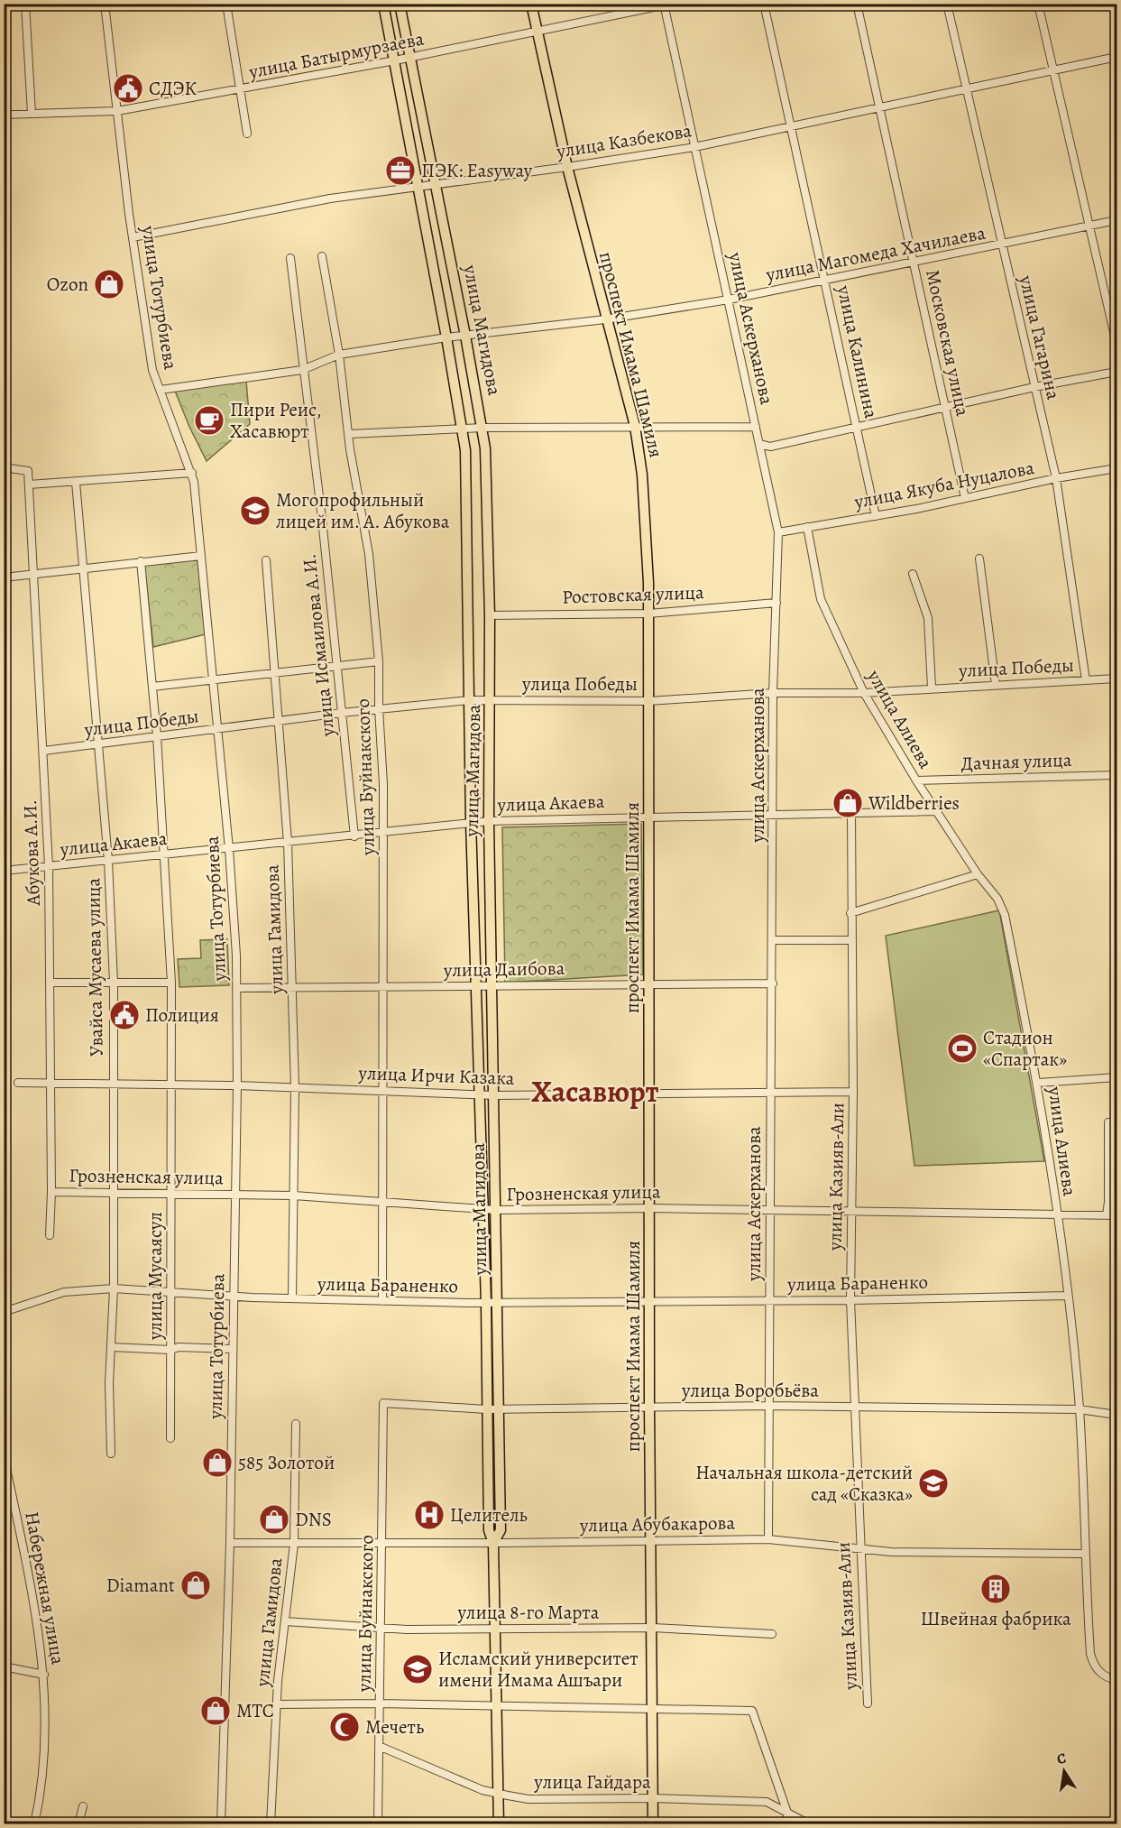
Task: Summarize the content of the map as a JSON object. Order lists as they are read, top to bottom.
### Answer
{
  "streets": {
    "main road": ["улица Магидова", "проспект Имама Шамиля"],
    "street": [
      "улица Батырмурзаева",
      "улица Казбекова",
      "улица Магомеда Хачилаева",
      "улица Тотурбиева",
      "улица Аскерханова",
      "улица Гагарина",
      "Московская улица",
      "улица Калинина",
      "улица Якуба Нуцалова",
      "Ростовская улица",
      "улица Исмаилова А.И.",
      "улица Победы",
      "улица Алиева",
      "Дачная улица",
      "улица Буйнакского",
      "улица Акаева",
      "Абукова А.И.",
      "улица Гамидова",
      "Увайса Мусаева улица",
      "улица Даибова",
      "улица Ирчи Казака",
      "Грозненская улица",
      "улица Казияв-Али",
      "улица Мусаясул",
      "улица Бараненко",
      "улица Воробьёва",
      "улица Абубакарова",
      "Набережная улица",
      "улица 8-го Марта",
      "улица Гайдара"
    ]
  },
  "crossings": [
    ["улица Батырмурзаева", "улица Тотурбиева"],
    ["улица Батырмурзаева", "улица Аскерханова"],
    ["улица Батырмурзаева", "улица Магидова"],
    ["улица Батырмурзаева", "проспект Имама Шамиля"],
    ["улица Казбекова", "улица Тотурбиева"],
    ["улица Казбекова", "улица Аскерханова"],
    ["улица Казбекова", "улица Магидова"],
    ["улица Казбекова", "улица Гагарина"],
    ["улица Казбекова", "Московская улица"],
    ["улица Казбекова", "улица Калинина"],
    ["улица Казбекова", "проспект Имама Шамиля"],
    ["улица Магомеда Хачилаева", "улица Тотурбиева"],
    ["улица Магомеда Хачилаева", "улица Аскерханова"],
    ["улица Магомеда Хачилаева", "улица Магидова"],
    ["улица Магомеда Хачилаева", "улица Гагарина"],
    ["улица Магомеда Хачилаева", "Московская улица"],
    ["улица Магомеда Хачилаева", "улица Калинина"],
    ["улица Магомеда Хачилаева", "проспект Имама Шамиля"],
    ["улица Магомеда Хачилаева", "улица Исмаилова А.И."],
    ["улица Магомеда Хачилаева", "улица Буйнакского"],
    ["улица Тотурбиева", "улица Победы"],
    ["улица Тотурбиева", "улица Акаева"],
    ["улица Тотурбиева", "улица Даибова"],
    ["улица Тотурбиева", "улица Ирчи Казака"],
    ["улица Тотурбиева", "Грозненская улица"],
    ["улица Тотурбиева", "улица Бараненко"],
    ["улица Тотурбиева", "улица Абубакарова"],
    ["улица Аскерханова", "улица Якуба Нуцалова"],
    ["улица Аскерханова", "Ростовская улица"],
    ["улица Аскерханова", "улица Победы"],
    ["улица Аскерханова", "улица Акаева"],
    ["улица Аскерханова", "улица Даибова"],
    ["улица Аскерханова", "улица Ирчи Казака"],
    ["улица Аскерханова", "Грозненская улица"],
    ["улица Аскерханова", "улица Бараненко"],
    ["улица Аскерханова", "улица Воробьёва"],
    ["улица Аскерханова", "улица Абубакарова"],
    ["улица Магидова", "Ростовская улица"],
    ["улица Магидова", "улица Победы"],
    ["улица Магидова", "улица Акаева"],
    ["улица Магидова", "улица Даибова"],
    ["улица Магидова", "улица Ирчи Казака"],
    ["улица Магидова", "Грозненская улица"],
    ["улица Магидова", "улица Бараненко"],
    ["улица Магидова", "улица Воробьёва"],
    ["улица Магидова", "улица Абубакарова"],
    ["улица Магидова", "улица 8-го Марта"],
    ["улица Магидова", "улица Гайдара"],
    ["улица Гагарина", "улица Якуба Нуцалова"],
    ["улица Гагарина", "улица Победы"],
    ["Московская улица", "улица Якуба Нуцалова"],
    ["улица Калинина", "улица Якуба Нуцалова"],
    ["проспект Имама Шамиля", "Ростовская улица"],
    ["проспект Имама Шамиля", "улица Победы"],
    ["проспект Имама Шамиля", "улица Акаева"],
    ["проспект Имама Шамиля", "улица Даибова"],
    ["проспект Имама Шамиля", "улица Ирчи Казака"],
    ["проспект Имама Шамиля", "Грозненская улица"],
    ["проспект Имама Шамиля", "улица Бараненко"],
    ["проспект Имама Шамиля", "улица Воробьёва"],
    ["проспект Имама Шамиля", "улица Абубакарова"],
    ["проспект Имама Шамиля", "улица 8-го Марта"],
    ["проспект Имама Шамиля", "улица Гайдара"],
    ["улица Якуба Нуцалова", "улица Алиева"],
    ["улица Исмаилова А.И.", "улица Победы"],
    ["улица Исмаилова А.И.", "улица Акаева"],
    ["улица Победы", "улица Алиева"],
    ["улица Победы", "улица Буйнакского"],
    ["улица Победы", "Абукова А.И."],
    ["улица Победы", "улица Гамидова"],
    ["улица Победы", "Увайса Мусаева улица"],
    ["улица Победы", "улица Мусаясул"],
    ["улица Алиева", "Дачная улица"],
    ["улица Алиева", "улица Акаева"],
    ["улица Алиева", "Грозненская улица"],
    ["улица Алиева", "улица Бараненко"],
    ["улица Алиева", "улица Воробьёва"],
    ["улица Алиева", "улица Абубакарова"],
    ["улица Буйнакского", "улица Акаева"],
    ["улица Буйнакского", "улица Даибова"],
    ["улица Буйнакского", "улица Ирчи Казака"],
    ["улица Буйнакского", "Грозненская улица"],
    ["улица Буйнакского", "улица Бараненко"],
    ["улица Буйнакского", "улица Воробьёва"],
    ["улица Буйнакского", "улица Абубакарова"],
    ["улица Буйнакского", "улица 8-го Марта"],
    ["улица Буйнакского", "улица Гайдара"],
    ["улица Акаева", "Абукова А.И."],
    ["улица Акаева", "улица Гамидова"],
    ["улица Акаева", "Увайса Мусаева улица"],
    ["улица Акаева", "улица Казияв-Али"],
    ["улица Акаева", "улица Мусаясул"],
    ["Абукова А.И.", "улица Ирчи Казака"],
    ["Абукова А.И.", "Грозненская улица"],
    ["улица Гамидова", "улица Даибова"],
    ["улица Гамидова", "улица Ирчи Казака"],
    ["улица Гамидова", "Грозненская улица"],
    ["улица Гамидова", "улица Бараненко"],
    ["улица Гамидова", "улица Абубакарова"],
    ["улица Гамидова", "улица 8-го Марта"],
    ["Увайса Мусаева улица", "улица Ирчи Казака"],
    ["Увайса Мусаева улица", "Грозненская улица"],
    ["Увайса Мусаева улица", "улица Бараненко"],
    ["улица Ирчи Казака", "улица Казияв-Али"],
    ["улица Ирчи Казака", "улица Мусаясул"],
    ["Грозненская улица", "улица Казияв-Али"],
    ["Грозненская улица", "улица Мусаясул"],
    ["улица Казияв-Али", "улица Бараненко"],
    ["улица Казияв-Али", "улица Воробьёва"],
    ["улица Казияв-Али", "улица Абубакарова"],
    ["улица Мусаясул", "улица Бараненко"]
  ],
  "districts": ["Хасавюрт"],
  "places": {
    "public building": ["СДЭК", "Полиция"],
    "office": ["ПЭК: Easyway"],
    "shop": [
      "Ozon",
      "Wildberries",
      "585 Золотой",
      "DNS",
      "Diamant",
      "МТС"
    ],
    "cafe": ["Пири Реис, Хасавюрт"],
    "school or university": ["Могопрофильный лицей им. А. Абукова", "Начальная школа-детский сад «Сказка»", "Исламский университет имени Имама Ашъари"],
    "sports": ["Стадион «Спартак»"],
    "hospital": ["Целитель"],
    "building": ["Швейная фабрика"],
    "mosque": ["Мечеть"]
  },
  "north": "top"
}
